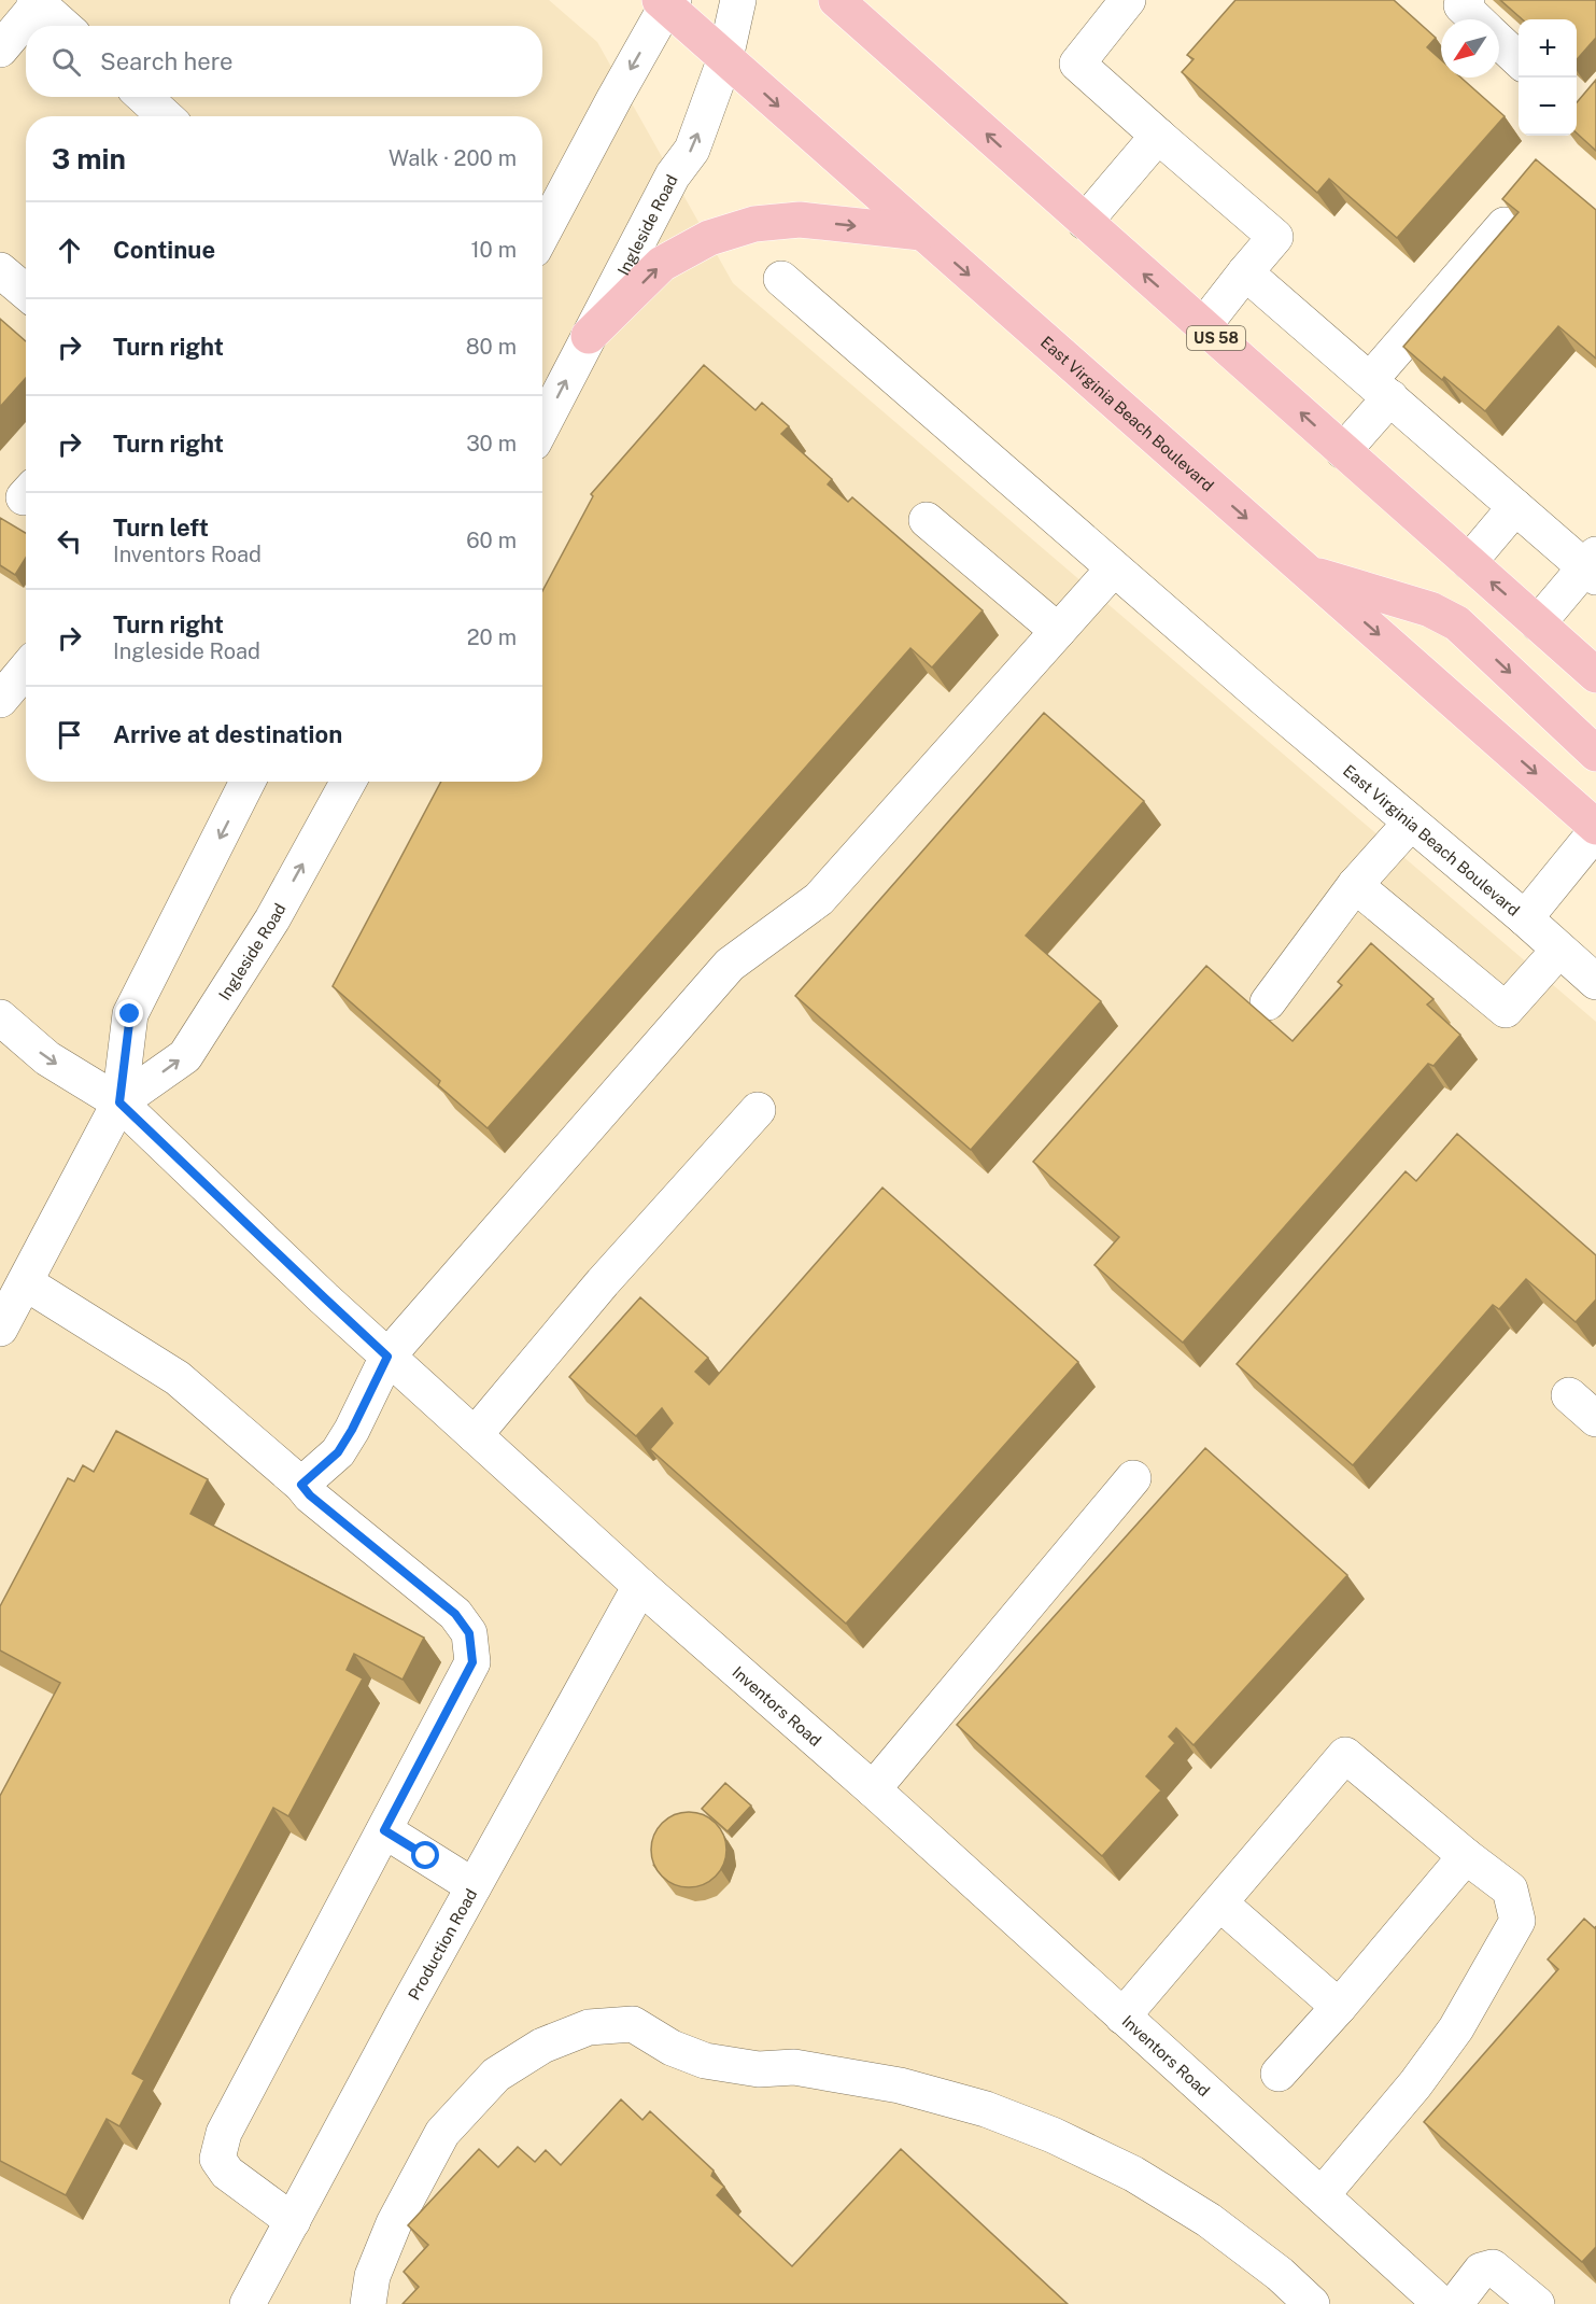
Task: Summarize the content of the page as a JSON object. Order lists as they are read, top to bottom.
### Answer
{
  "streets": {
    "main road": ["US 58", "East Virginia Beach Boulevard"],
    "street": ["Ingleside Road", "Inventors Road", "Production Road"]
  },
  "crossings": [
    ["Ingleside Road", "East Virginia Beach Boulevard"],
    ["Ingleside Road", "Inventors Road"],
    ["Inventors Road", "Production Road"]
  ],
  "north": "bottom left",
  "page": {
    "map_buttons": ["+", "−"],
    "search": "Search here",
    "heading": ["3 min", "Walk · 200 m"],
    "list": [
      ["Continue", "10 m"],
      ["Turn right", "80 m"],
      ["Turn right", "30 m"],
      ["Turn left", "Inventors Road", "60 m"],
      ["Turn right", "Ingleside Road", "20 m"],
      "Arrive at destination"
    ]
  }
}
